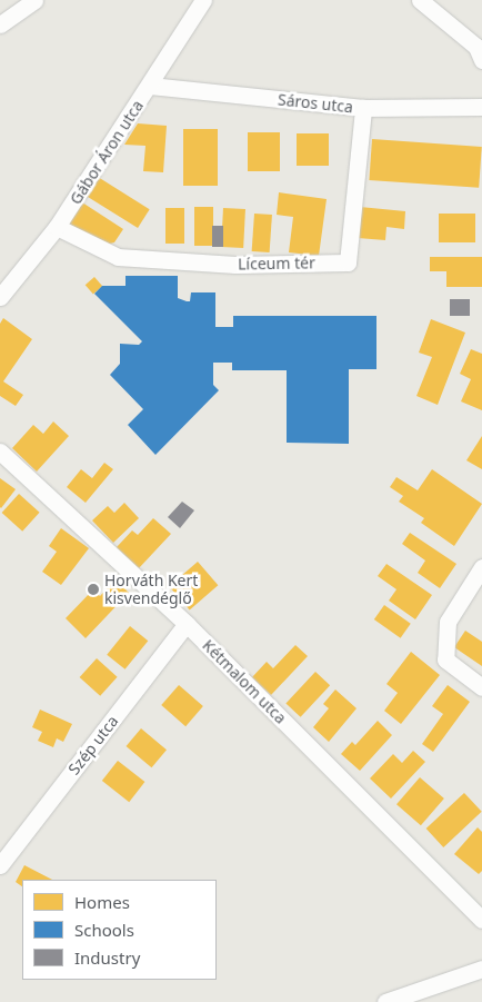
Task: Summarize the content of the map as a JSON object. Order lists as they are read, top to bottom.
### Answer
{
  "streets": {
    "street": [
      "Sáros utca",
      "Gábor Áron utca",
      "Líceum tér",
      "Kétmalom utca",
      "Szép utca"
    ]
  },
  "crossings": [
    ["Sáros utca", "Gábor Áron utca"],
    ["Sáros utca", "Líceum tér"],
    ["Gábor Áron utca", "Líceum tér"],
    ["Kétmalom utca", "Szép utca"]
  ],
  "places": ["Horváth Kert kisvendéglő"],
  "legend": ["Homes", "Schools", "Industry"]
}
